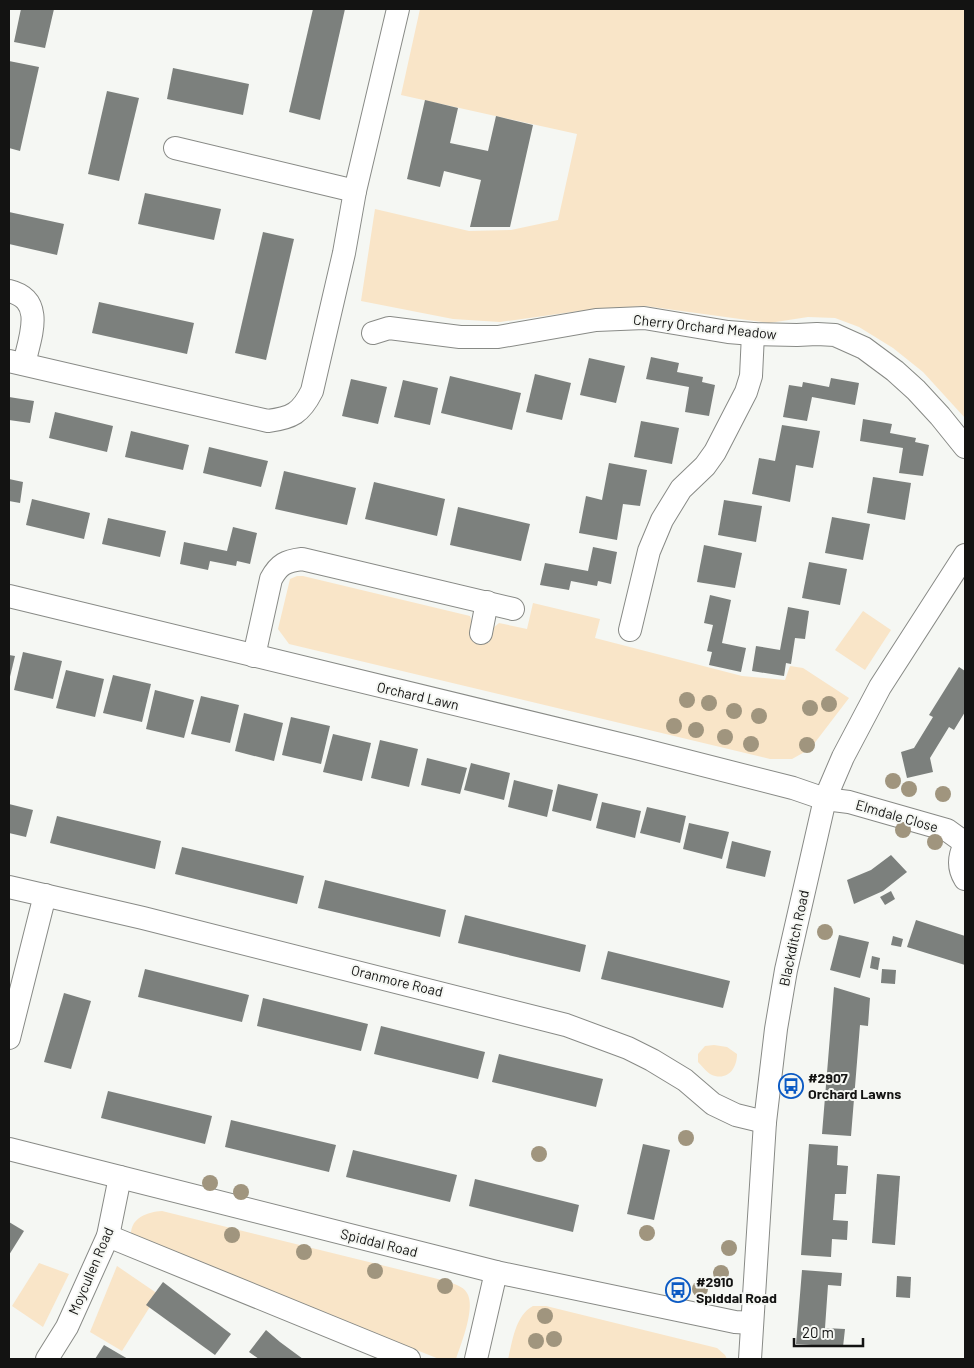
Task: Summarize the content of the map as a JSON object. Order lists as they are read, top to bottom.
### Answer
{
  "streets": {
    "street": [
      "Cherry Orchard Meadow",
      "Orchard Lawn",
      "Elmdale Close",
      "Blackditch Road",
      "Oranmore Road",
      "Spiddal Road",
      "Moycullen Road"
    ]
  },
  "crossings": [
    ["Orchard Lawn", "Elmdale Close"],
    ["Orchard Lawn", "Blackditch Road"],
    ["Elmdale Close", "Blackditch Road"],
    ["Blackditch Road", "Oranmore Road"],
    ["Blackditch Road", "Spiddal Road"],
    ["Spiddal Road", "Moycullen Road"]
  ],
  "places": {
    "bus stop": ["#2907 Orchard Lawns", "#2910 Spiddal Road"]
  },
  "scale_bar": "20 m"
}
